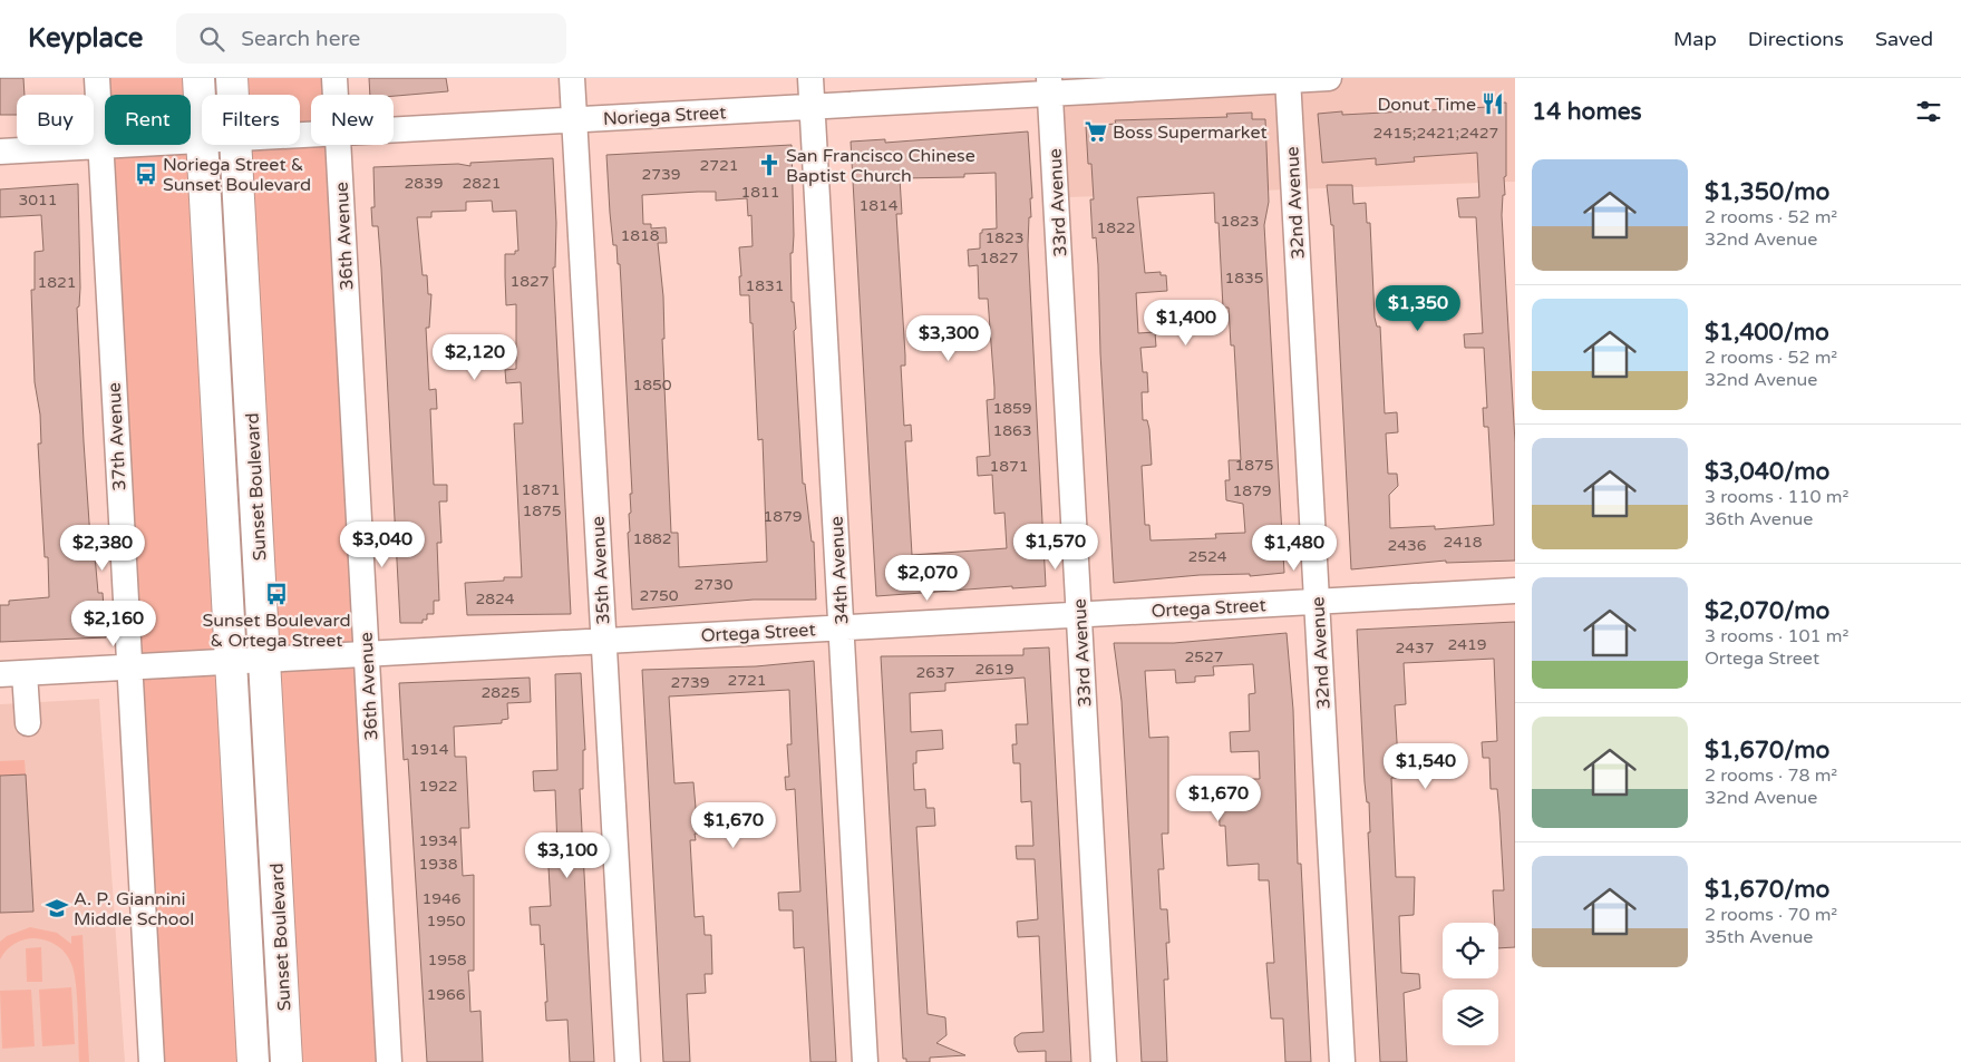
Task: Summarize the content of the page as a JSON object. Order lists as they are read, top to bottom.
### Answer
{
  "streets": {
    "main road": ["Sunset Boulevard"],
    "street": [
      "Noriega Street",
      "33rd Avenue",
      "32nd Avenue",
      "36th Avenue",
      "37th Avenue",
      "35th Avenue",
      "34th Avenue",
      "Ortega Street"
    ]
  },
  "crossings": [
    ["Noriega Street", "33rd Avenue"],
    ["Noriega Street", "32nd Avenue"],
    ["Noriega Street", "37th Avenue"],
    ["Noriega Street", "Sunset Boulevard"],
    ["Noriega Street", "35th Avenue"],
    ["Noriega Street", "34th Avenue"],
    ["33rd Avenue", "Ortega Street"],
    ["32nd Avenue", "Ortega Street"],
    ["36th Avenue", "Ortega Street"],
    ["37th Avenue", "Ortega Street"],
    ["Sunset Boulevard", "Ortega Street"],
    ["35th Avenue", "Ortega Street"],
    ["34th Avenue", "Ortega Street"]
  ],
  "places": {
    "restaurant": ["Donut Time"],
    "supermarket": ["Boss Supermarket"],
    "church": ["San Francisco Chinese Baptist Church"],
    "bus stop": ["Noriega Street & Sunset Boulevard", "Sunset Boulevard & Ortega Street"],
    "school or university": ["A. P. Giannini Middle School"]
  },
  "house_numbers": [
    "2415;2421;2427",
    "2721",
    "2739",
    "2839",
    "2821",
    "1811",
    "3011",
    "1814",
    "1823",
    "1822",
    "1818",
    "1823",
    "1827",
    "1835",
    "1827",
    "1821",
    "1831",
    "1850",
    "1859",
    "1863",
    "1875",
    "1871",
    "1871",
    "1879",
    "1875",
    "1879",
    "1882",
    "2418",
    "2436",
    "2524",
    "2730",
    "2750",
    "2824",
    "2419",
    "2437",
    "2527",
    "2619",
    "2637",
    "2721",
    "2739",
    "2825",
    "1914",
    "1922",
    "1934",
    "1938",
    "1946",
    "1950",
    "1958",
    "1966"
  ],
  "page": {
    "header": "Keyplace",
    "search": "Search here",
    "nav": ["Map", "Directions", "Saved"],
    "heading": "14 homes",
    "chip": [
      "Buy",
      "Rent",
      "Filters",
      "New"
    ],
    "list": [
      {
        "name": "$1,350/mo",
        "note": "2 rooms · 52 m² · 32nd Avenue"
      },
      {
        "name": "$1,400/mo",
        "note": "2 rooms · 52 m² · 32nd Avenue"
      },
      {
        "name": "$3,040/mo",
        "note": "3 rooms · 110 m² · 36th Avenue"
      },
      {
        "name": "$2,070/mo",
        "note": "3 rooms · 101 m² · Ortega Street"
      },
      {
        "name": "$1,670/mo",
        "note": "2 rooms · 78 m² · 32nd Avenue"
      },
      {
        "name": "$1,670/mo",
        "note": "2 rooms · 70 m² · 35th Avenue"
      }
    ],
    "price": [
      "$1,350",
      "$1,400",
      "$3,300",
      "$2,120",
      "$3,040",
      "$1,570",
      "$2,380",
      "$1,480",
      "$2,070",
      "$2,160",
      "$1,540",
      "$1,670",
      "$1,670",
      "$3,100"
    ]
  }
}
